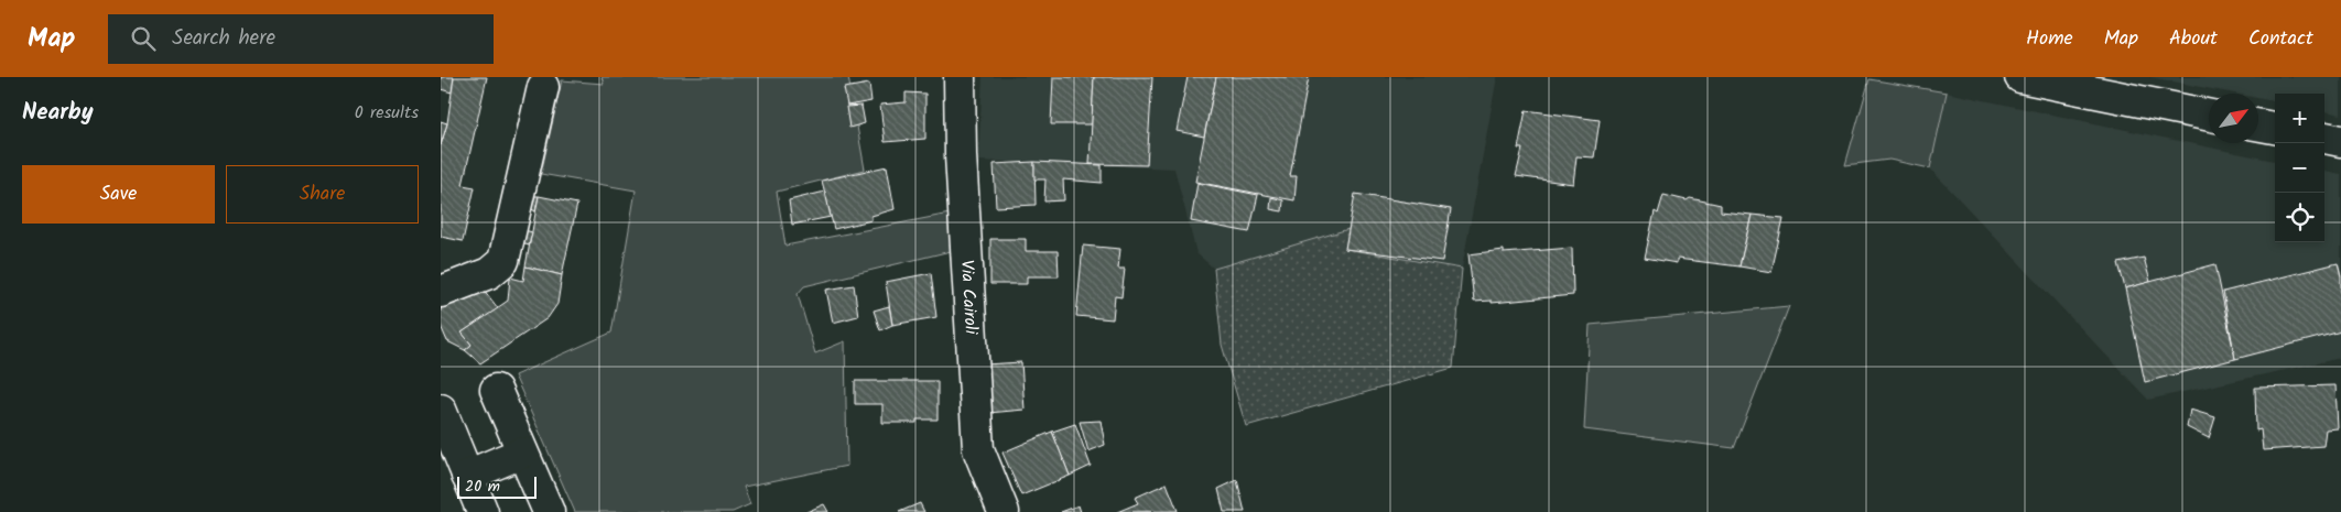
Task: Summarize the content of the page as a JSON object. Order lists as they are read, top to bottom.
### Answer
{
  "streets": {
    "street": ["Via Cairoli"]
  },
  "scale_bar": "20 m",
  "north": "top right",
  "page": {
    "header": "Map",
    "search": "Search here",
    "nav": [
      "Home",
      "Map",
      "About",
      "Contact"
    ],
    "heading": ["Nearby", "0 results"],
    "map_buttons": ["+", "−"],
    "buttons": ["Save", "Share"],
    "scale": "20 m"
  }
}
